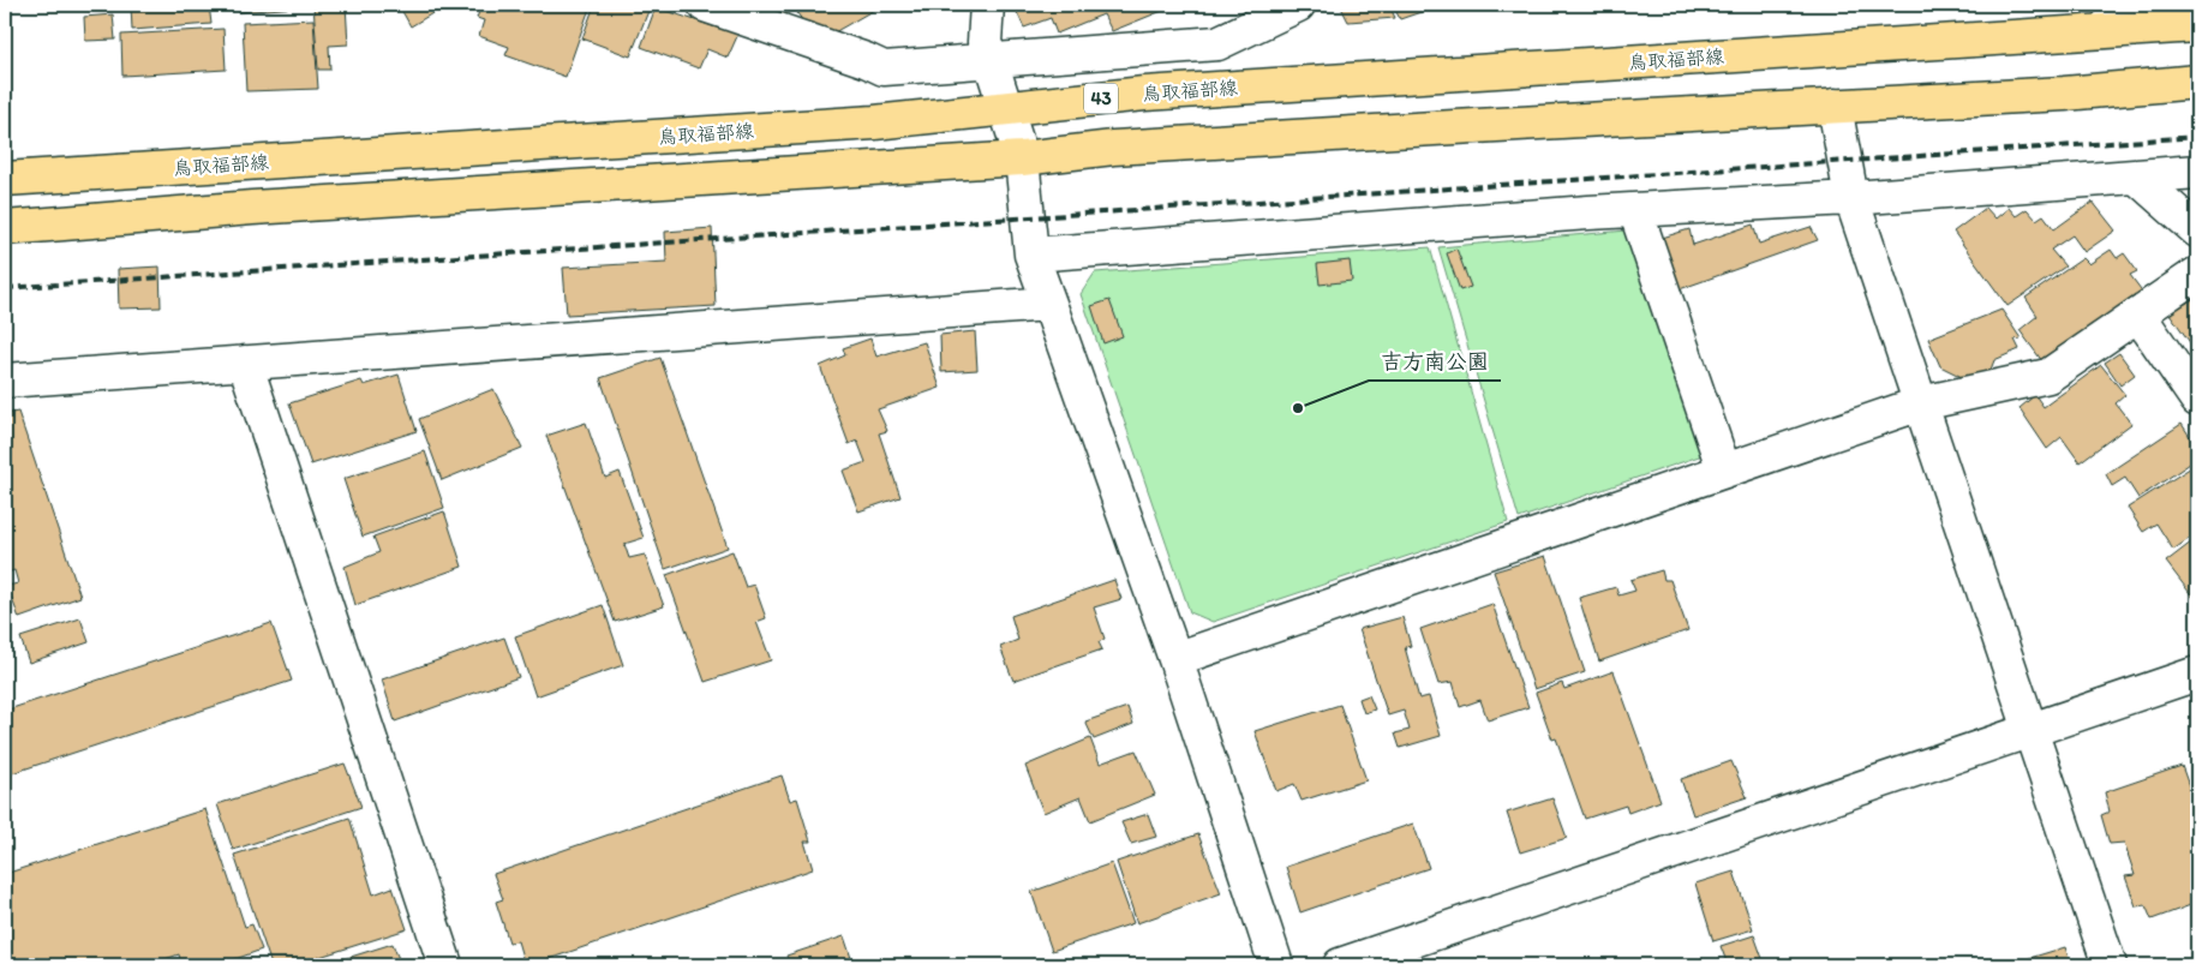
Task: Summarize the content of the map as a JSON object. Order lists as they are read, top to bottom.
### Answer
{
  "streets": {
    "main road": ["鳥取福部線", "43"]
  },
  "places": ["吉方南公園"]
}
